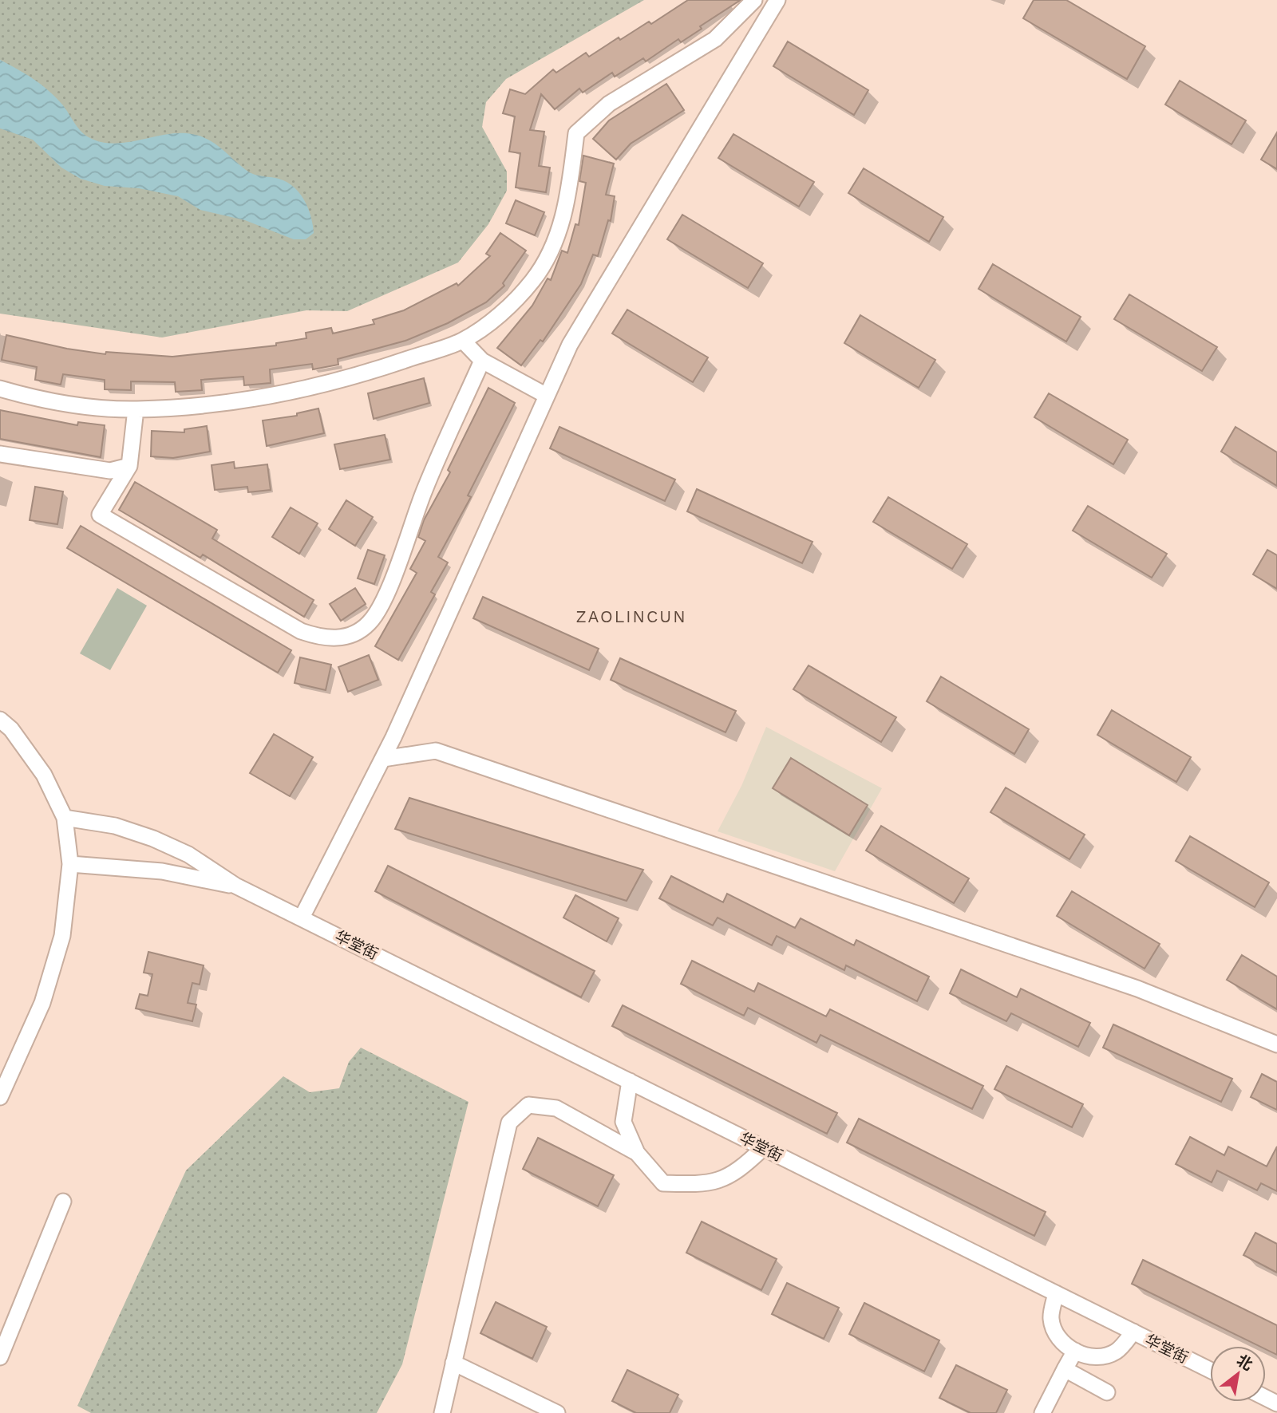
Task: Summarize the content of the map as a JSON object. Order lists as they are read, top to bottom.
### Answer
{
  "streets": {
    "street": ["华堂街"]
  },
  "districts": ["ZAOLINCUN"],
  "north": "top right"
}
